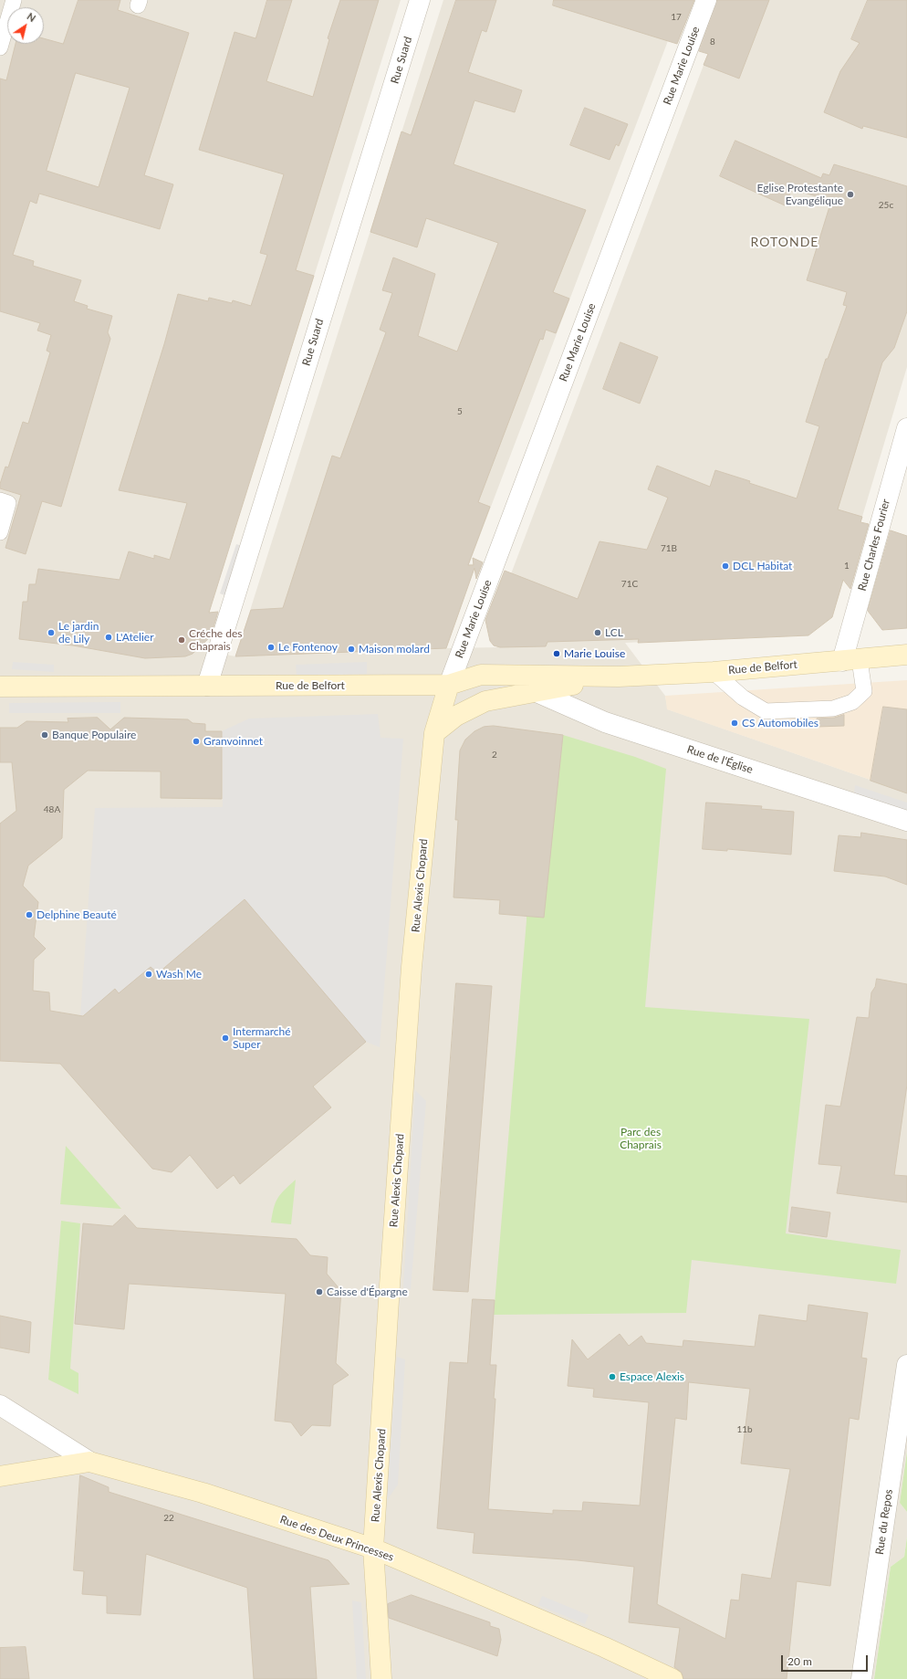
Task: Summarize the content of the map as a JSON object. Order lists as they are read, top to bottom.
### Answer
{
  "streets": {
    "main road": ["Rue de Belfort", "Rue Alexis Chopard", "Rue des Deux Princesses"],
    "street": [
      "Rue Suard",
      "Rue Marie Louise",
      "Rue Charles Fourier",
      "Rue de l’Église",
      "Rue du Repos"
    ]
  },
  "crossings": [
    ["Rue Suard", "Rue de Belfort"],
    ["Rue Marie Louise", "Rue de Belfort"],
    ["Rue Marie Louise", "Rue Alexis Chopard"],
    ["Rue Charles Fourier", "Rue de Belfort"],
    ["Rue de Belfort", "Rue de l’Église"],
    ["Rue de Belfort", "Rue Alexis Chopard"],
    ["Rue Alexis Chopard", "Rue des Deux Princesses"]
  ],
  "districts": ["ROTONDE"],
  "parks": ["Parc des Chaprais"],
  "places": [
    "Eglise Protestante Evangélique",
    "DCL Habitat",
    "Le jardin de Lily",
    "LCL",
    "L'Atelier",
    "Créche des Chaprais",
    "Le Fontenoy",
    "Maison molard",
    "Marie Louise",
    "CS Automobiles",
    "Banque Populaire",
    "Granvoinnet",
    "Delphine Beauté",
    "Wash Me",
    "Intermarché Super",
    "Caisse d'Épargne",
    "Espace Alexis"
  ],
  "house_numbers": [
    "17",
    "8",
    "25c",
    "5",
    "71B",
    "1",
    "71C",
    "2",
    "48A",
    "11b",
    "22"
  ],
  "scale_bar": "20 m",
  "north": "top right"
}
